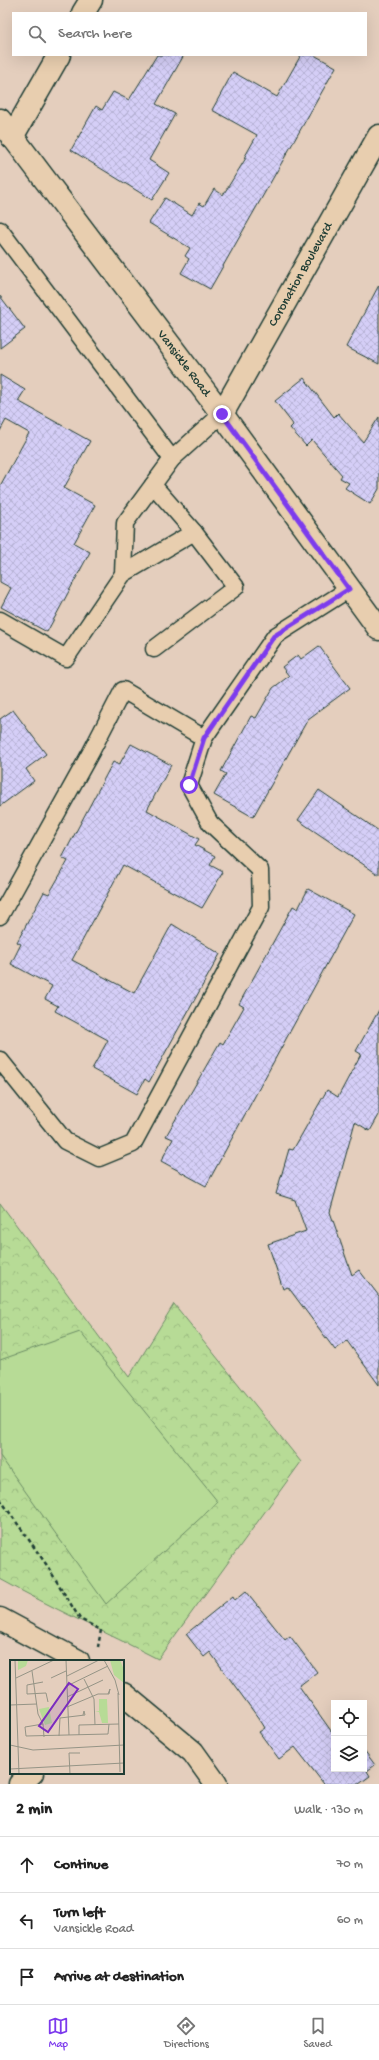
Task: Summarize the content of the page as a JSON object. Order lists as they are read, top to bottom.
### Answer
{
  "streets": {
    "street": ["Coronation Boulevard", "Vansickle Road"]
  },
  "crossings": [
    ["Coronation Boulevard", "Vansickle Road"]
  ],
  "page": {
    "search": "Search here",
    "heading": ["2 min", "Walk · 130 m"],
    "list": [
      ["Continue", "70 m"],
      ["Turn left", "Vansickle Road", "60 m"],
      "Arrive at destination"
    ],
    "nav": ["Map", "Directions", "Saved"]
  }
}
